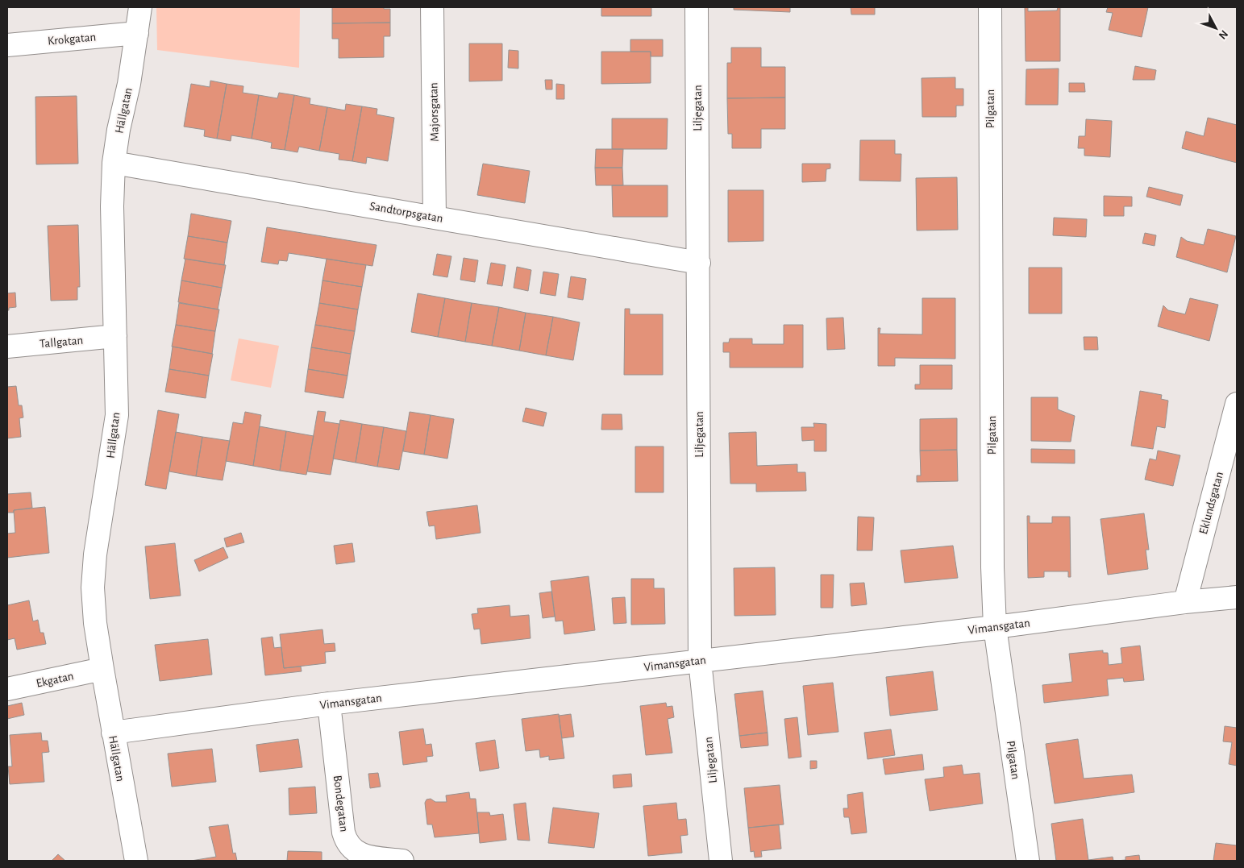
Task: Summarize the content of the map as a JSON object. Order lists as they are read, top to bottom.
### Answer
{
  "streets": {
    "street": [
      "Krokgatan",
      "Liljegatan",
      "Pilgatan",
      "Hällgatan",
      "Majorsgatan",
      "Sandtorpsgatan",
      "Tallgatan",
      "Eklundsgatan",
      "Vimansgatan",
      "Ekgatan",
      "Bondegatan"
    ]
  },
  "crossings": [
    ["Krokgatan", "Hällgatan"],
    ["Liljegatan", "Sandtorpsgatan"],
    ["Liljegatan", "Vimansgatan"],
    ["Pilgatan", "Vimansgatan"],
    ["Hällgatan", "Sandtorpsgatan"],
    ["Hällgatan", "Tallgatan"],
    ["Hällgatan", "Vimansgatan"],
    ["Hällgatan", "Ekgatan"],
    ["Majorsgatan", "Sandtorpsgatan"],
    ["Eklundsgatan", "Vimansgatan"],
    ["Vimansgatan", "Bondegatan"]
  ],
  "north": "bottom right"
}
